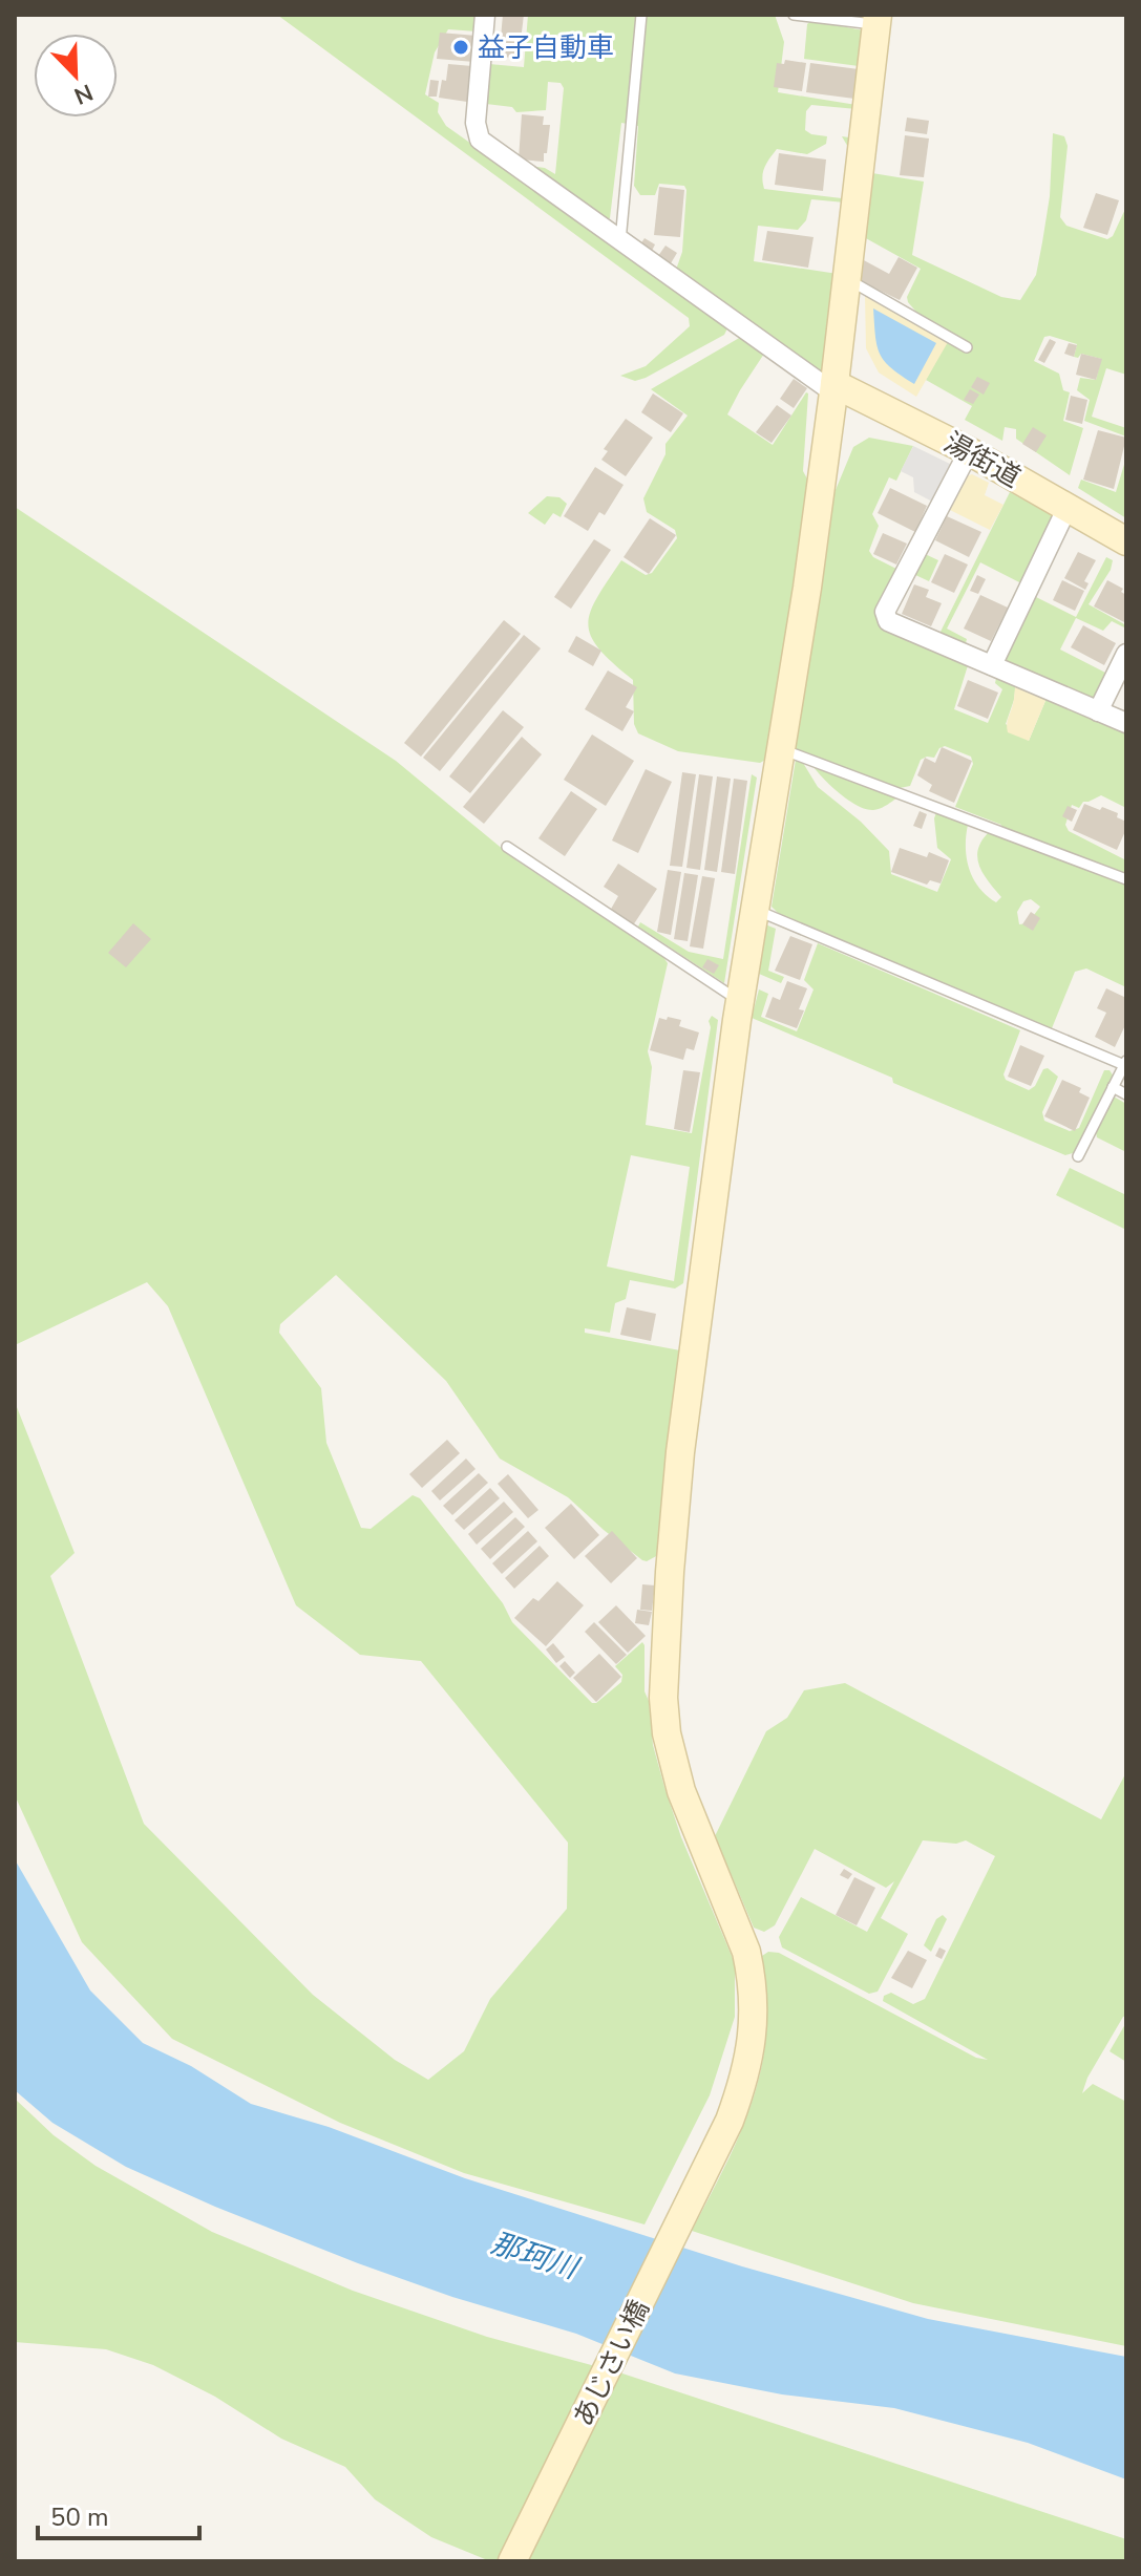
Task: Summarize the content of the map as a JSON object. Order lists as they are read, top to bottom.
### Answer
{
  "streets": {
    "street": ["湯街道", "あじさい橋"]
  },
  "crossings": [
    ["湯街道", "あじさい橋"]
  ],
  "water": ["那珂川"],
  "places": ["益子自動車"],
  "scale_bar": "50 m",
  "north": "bottom right"
}
